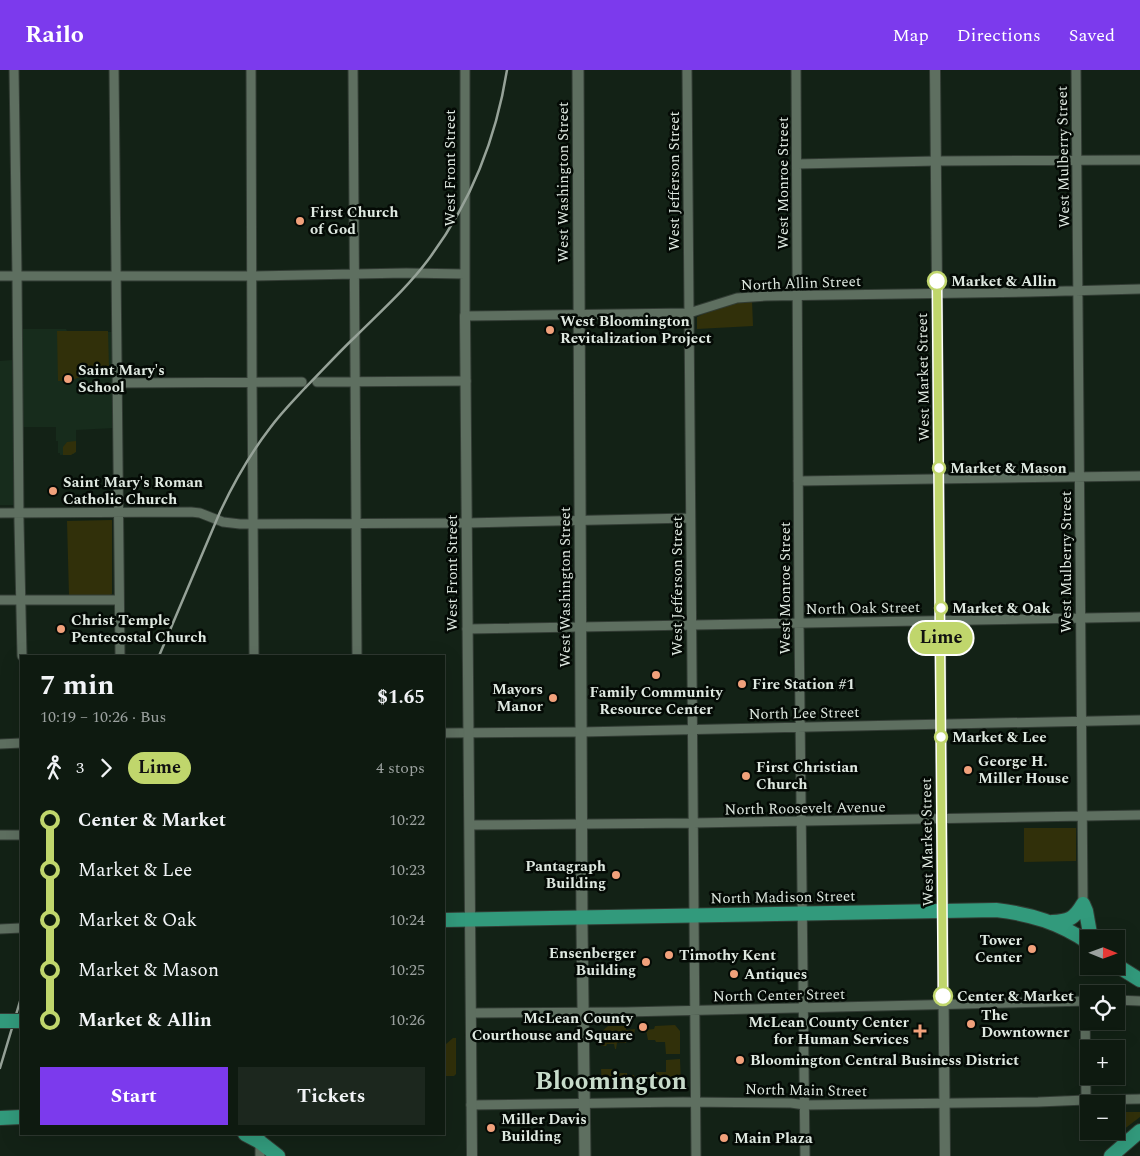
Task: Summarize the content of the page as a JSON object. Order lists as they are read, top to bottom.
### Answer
{
  "streets": {
    "main road": ["West Washington Street", "North Madison Street"],
    "street": [
      "West Mulberry Street",
      "West Front Street",
      "West Jefferson Street",
      "West Monroe Street",
      "North Allin Street",
      "West Market Street",
      "North Oak Street",
      "North Lee Street",
      "North Roosevelt Avenue",
      "North Center Street",
      "North Main Street"
    ]
  },
  "crossings": [
    ["West Mulberry Street", "North Allin Street"],
    ["West Mulberry Street", "North Oak Street"],
    ["West Mulberry Street", "North Lee Street"],
    ["West Mulberry Street", "North Roosevelt Avenue"],
    ["West Front Street", "North Allin Street"],
    ["West Front Street", "North Oak Street"],
    ["West Front Street", "North Lee Street"],
    ["West Front Street", "North Roosevelt Avenue"],
    ["West Front Street", "North Madison Street"],
    ["West Front Street", "North Center Street"],
    ["West Front Street", "North Main Street"],
    ["West Jefferson Street", "North Allin Street"],
    ["West Jefferson Street", "North Oak Street"],
    ["West Jefferson Street", "North Lee Street"],
    ["West Jefferson Street", "North Roosevelt Avenue"],
    ["West Jefferson Street", "North Madison Street"],
    ["West Jefferson Street", "North Center Street"],
    ["West Jefferson Street", "North Main Street"],
    ["West Washington Street", "North Allin Street"],
    ["West Washington Street", "North Oak Street"],
    ["West Washington Street", "North Lee Street"],
    ["West Washington Street", "North Roosevelt Avenue"],
    ["West Washington Street", "North Madison Street"],
    ["West Washington Street", "North Center Street"],
    ["West Washington Street", "North Main Street"],
    ["West Monroe Street", "North Allin Street"],
    ["West Monroe Street", "North Oak Street"],
    ["West Monroe Street", "North Lee Street"],
    ["West Monroe Street", "North Roosevelt Avenue"],
    ["West Monroe Street", "North Madison Street"],
    ["West Monroe Street", "North Center Street"],
    ["West Monroe Street", "North Main Street"],
    ["North Allin Street", "West Market Street"],
    ["West Market Street", "North Oak Street"],
    ["West Market Street", "North Lee Street"],
    ["West Market Street", "North Roosevelt Avenue"],
    ["West Market Street", "North Madison Street"],
    ["West Market Street", "North Center Street"],
    ["West Market Street", "North Main Street"]
  ],
  "districts": ["Bloomington"],
  "places": {
    "other": [
      "First Church of God",
      "Market & Allin",
      "West Bloomington Revitalization Project",
      "Saint Mary's School",
      "Market & Mason",
      "Saint Mary's Roman Catholic Church",
      "Market & Oak",
      "Christ Temple Pentecostal Church",
      "Family Community Resource Center",
      "Fire Station #1",
      "Mayors Manor",
      "Market & Lee",
      "George H. Miller House",
      "First Christian Church",
      "Pantagraph Building",
      "Tower Center",
      "Timothy Kent",
      "Ensenberger Building",
      "Antiques",
      "Center & Market",
      "The Downtowner",
      "McLean County Courthouse and Square",
      "Bloomington Central Business District",
      "Miller Davis Building",
      "Main Plaza"
    ],
    "health": ["McLean County Center for Human Services"]
  },
  "lines": ["bus line Lime"],
  "north": "right",
  "page": {
    "header": "Railo",
    "nav": ["Map", "Directions", "Saved"],
    "on_map": "Lime",
    "heading": ["7 min", "10:19 – 10:26 · Bus", "$1.65"],
    "legs": ["3", "Lime", "4 stops"],
    "list": [
      {
        "name": "Center & Market",
        "value": "10:22"
      },
      {
        "name": "Market & Lee",
        "value": "10:23"
      },
      {
        "name": "Market & Oak",
        "value": "10:24"
      },
      {
        "name": "Market & Mason",
        "value": "10:25"
      },
      {
        "name": "Market & Allin",
        "value": "10:26"
      }
    ],
    "map_buttons": ["+", "−"],
    "buttons": ["Start", "Tickets"]
  }
}
